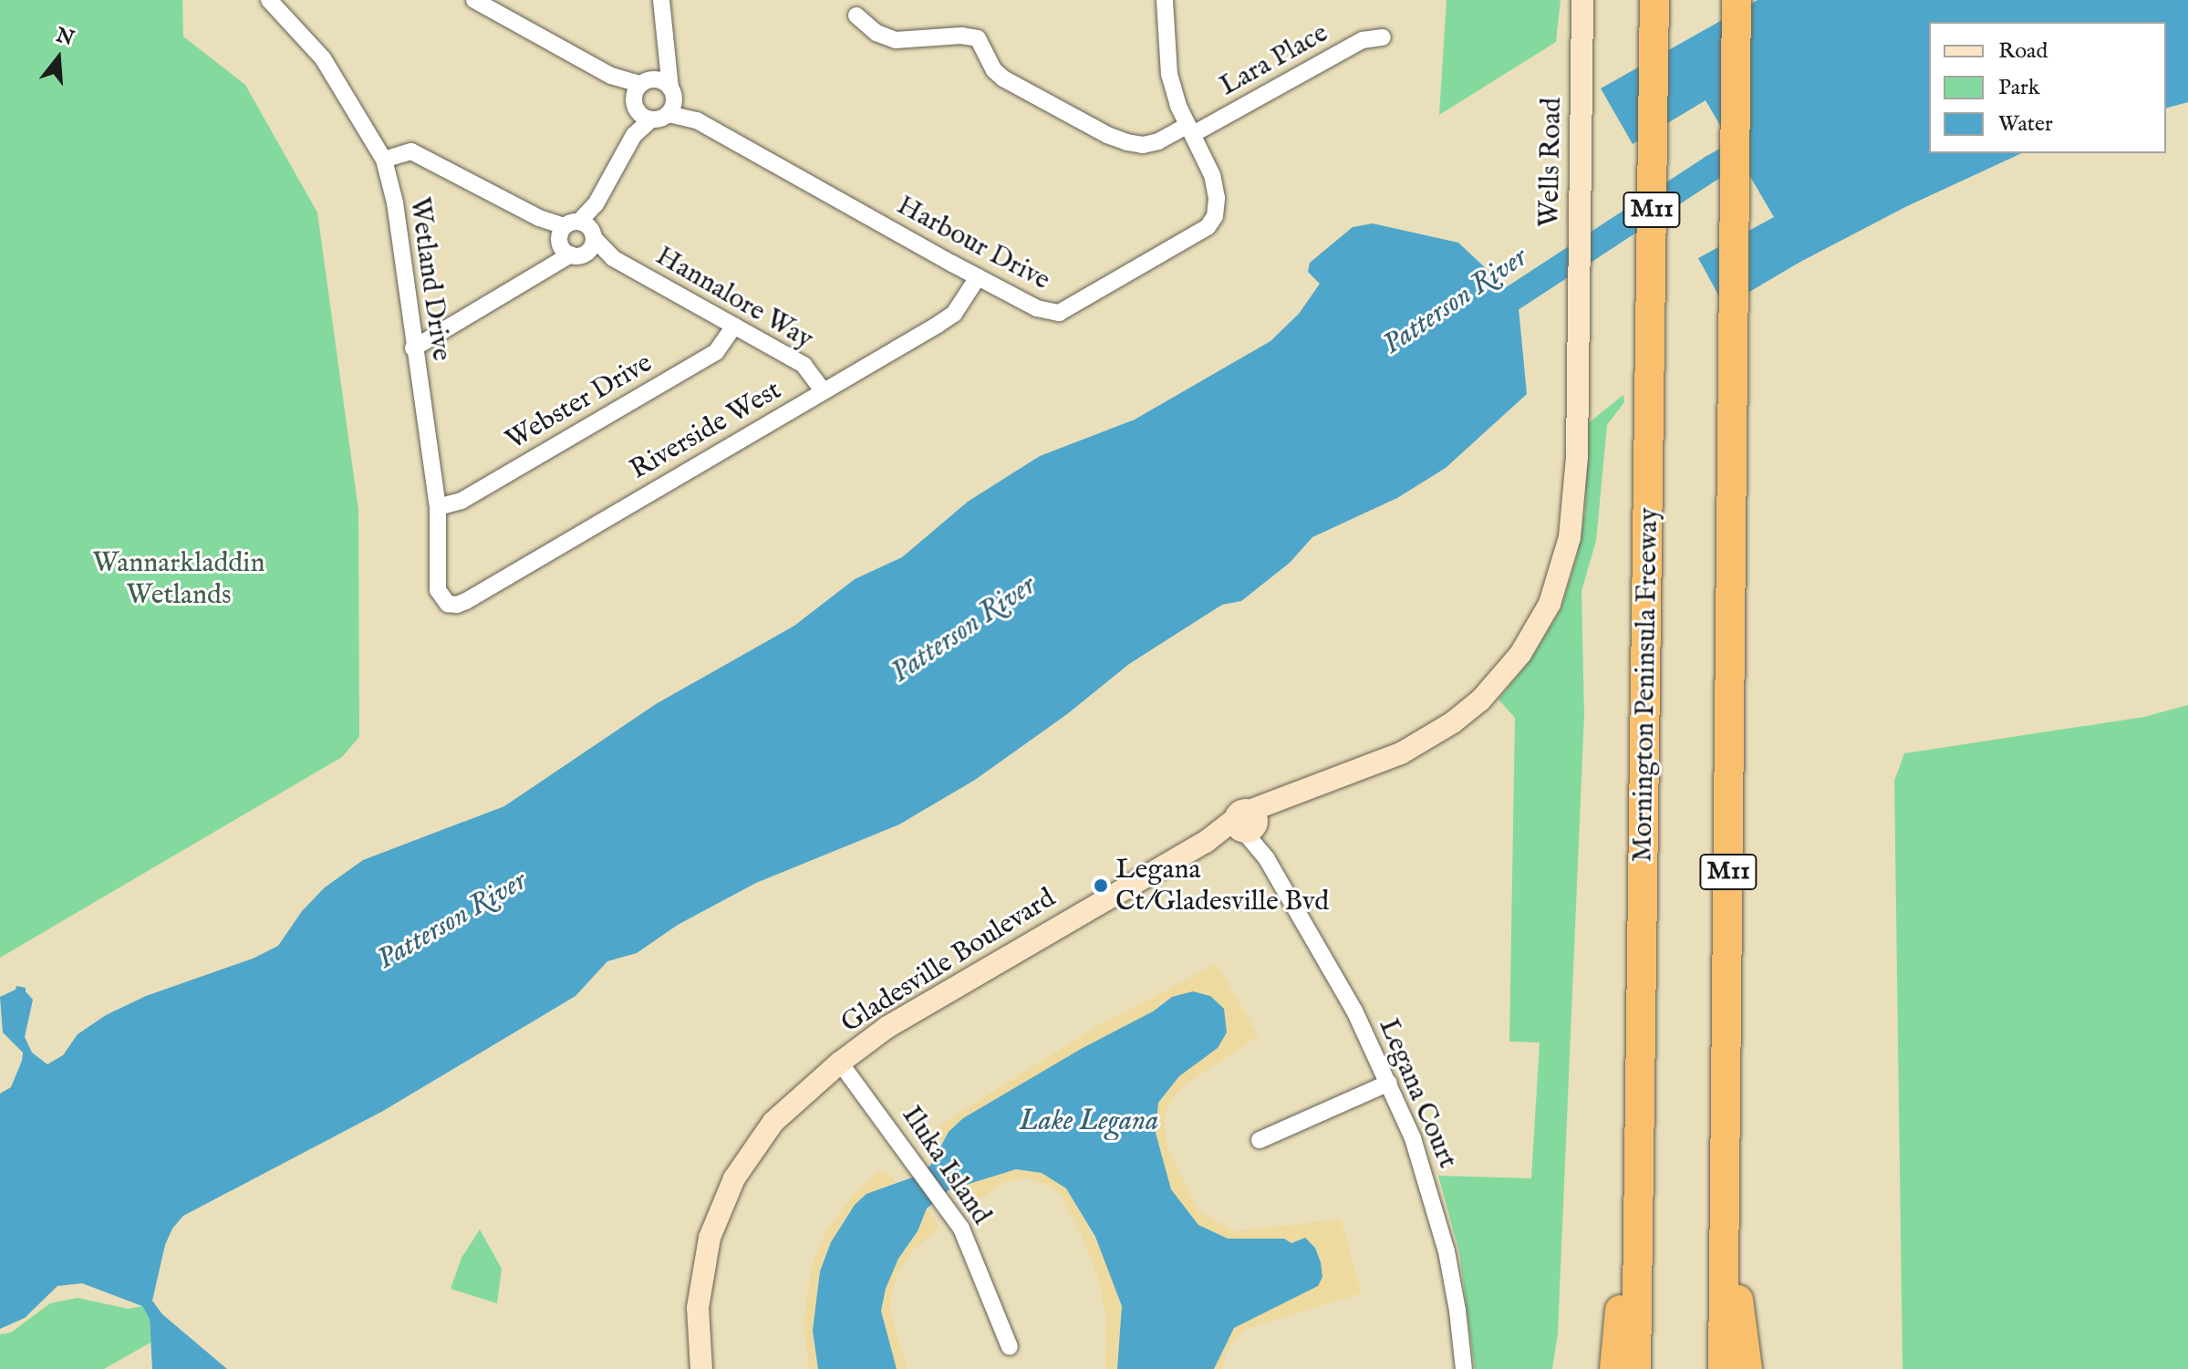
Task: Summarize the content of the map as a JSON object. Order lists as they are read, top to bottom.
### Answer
{
  "streets": {
    "highway": ["M11", "Mornington Peninsula Freeway"],
    "main road": ["Wells Road", "Gladesville Boulevard"],
    "street": [
      "Lara Place",
      "Harbour Drive",
      "Wetland Drive",
      "Hannalore Way",
      "Webster Drive",
      "Riverside West",
      "Legana Court",
      "Iluka Island"
    ]
  },
  "crossings": [
    ["Lara Place", "Harbour Drive"],
    ["Wells Road", "Gladesville Boulevard"],
    ["Harbour Drive", "Riverside West"],
    ["Wetland Drive", "Hannalore Way"],
    ["Wetland Drive", "Webster Drive"],
    ["Wetland Drive", "Riverside West"],
    ["Hannalore Way", "Webster Drive"],
    ["Hannalore Way", "Riverside West"],
    ["Gladesville Boulevard", "Legana Court"],
    ["Gladesville Boulevard", "Iluka Island"]
  ],
  "water": ["Patterson River", "Lake Legana"],
  "parks": ["Wannarkladdin Wetlands"],
  "places": ["Legana Ct/Gladesville Bvd"],
  "legend": ["Road", "Park", "Water"],
  "north": "top"
}
